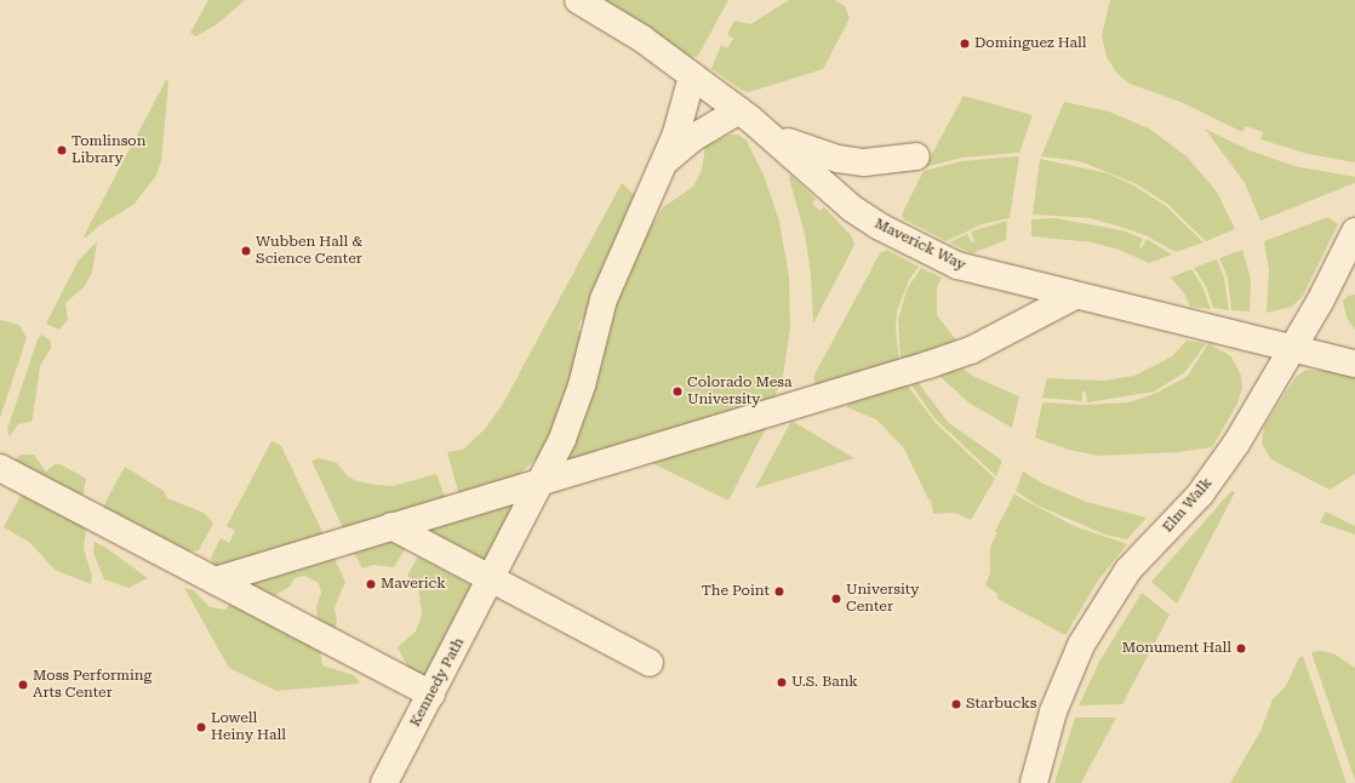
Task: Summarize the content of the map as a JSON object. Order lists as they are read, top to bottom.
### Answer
{
  "streets": {
    "street": ["Maverick Way", "Elm Walk", "Kennedy Path"]
  },
  "crossings": [
    ["Maverick Way", "Elm Walk"],
    ["Maverick Way", "Kennedy Path"]
  ],
  "places": [
    "Dominguez Hall",
    "Tomlinson Library",
    "Wubben Hall & Science Center",
    "Colorado Mesa University",
    "Maverick",
    "The Point",
    "University Center",
    "Monument Hall",
    "U.S. Bank",
    "Moss Performing Arts Center",
    "Starbucks",
    "Lowell Heiny Hall"
  ]
}
